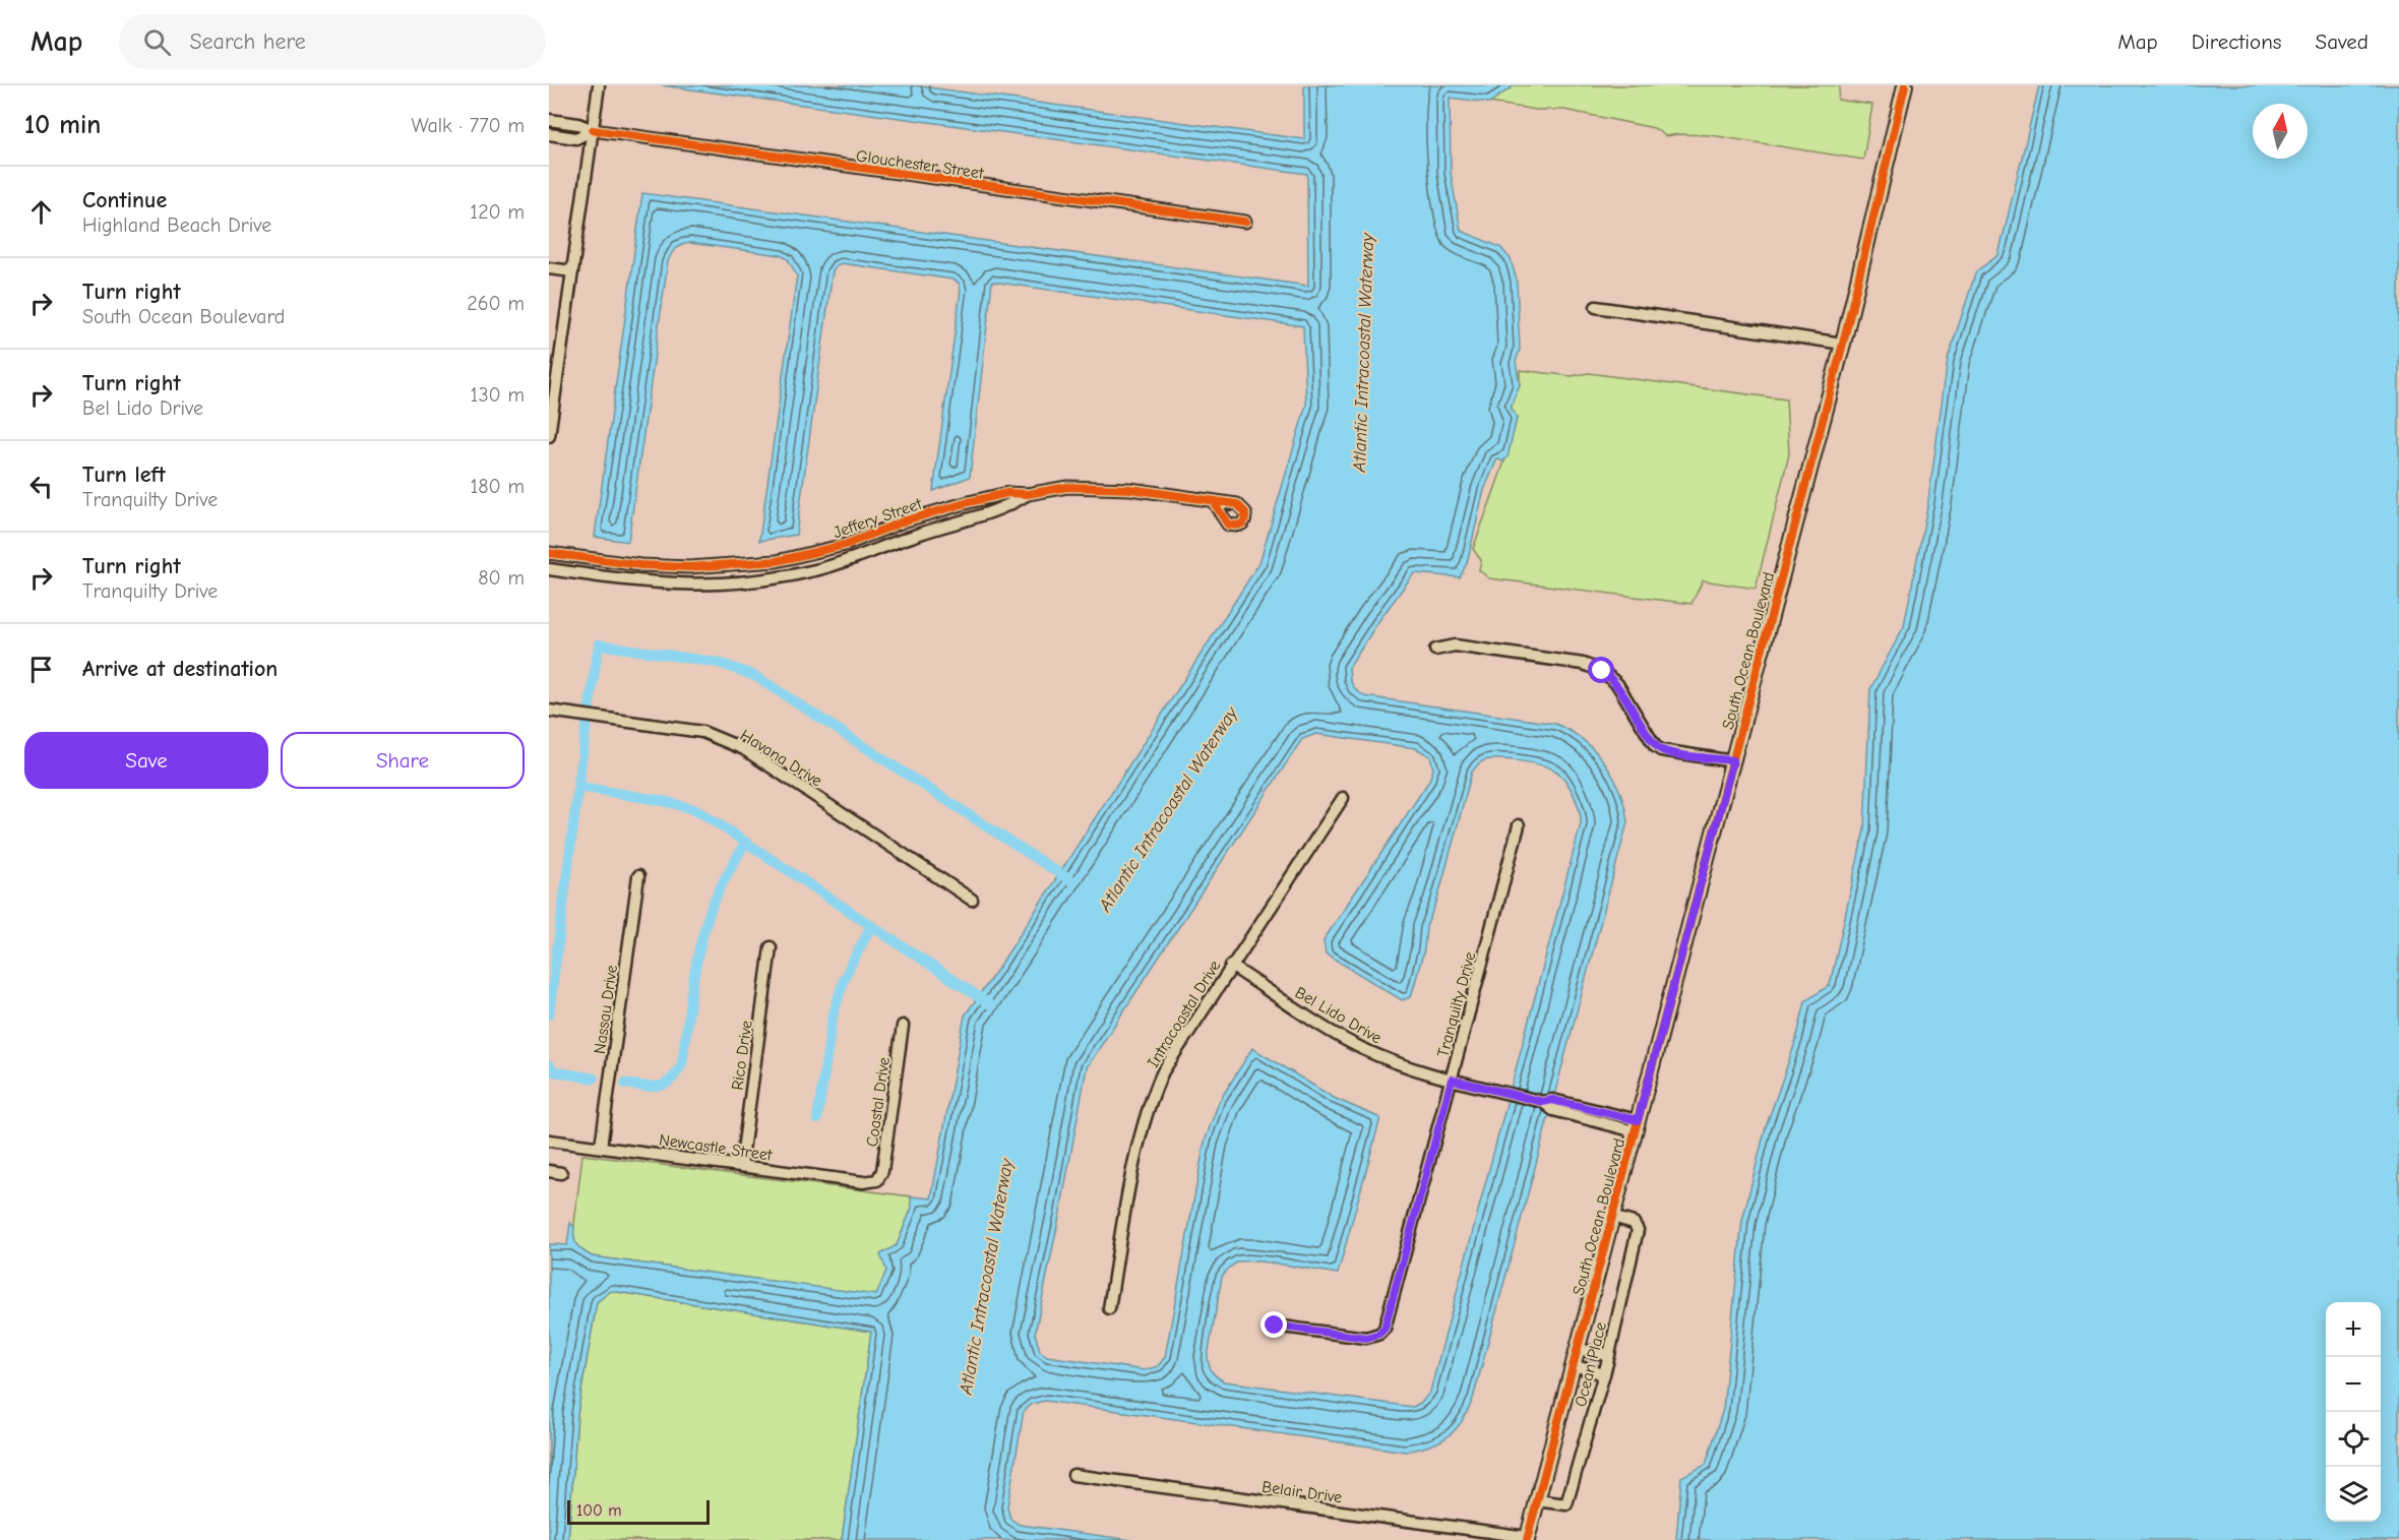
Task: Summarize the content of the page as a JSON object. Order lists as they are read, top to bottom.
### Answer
{
  "streets": {
    "main road": ["South Ocean Boulevard"],
    "street": [
      "Glouchester Street",
      "Jeffery Street",
      "Havana Drive",
      "Tranquilty Drive",
      "Nassau Drive",
      "Intracoastal Drive",
      "Bel Lido Drive",
      "Rico Drive",
      "Coastal Drive",
      "Newcastle Street",
      "Ocean Place",
      "Belair Drive"
    ]
  },
  "crossings": [
    ["South Ocean Boulevard", "Bel Lido Drive"],
    ["South Ocean Boulevard", "Ocean Place"],
    ["South Ocean Boulevard", "Belair Drive"],
    ["Tranquilty Drive", "Bel Lido Drive"],
    ["Nassau Drive", "Newcastle Street"],
    ["Intracoastal Drive", "Bel Lido Drive"],
    ["Rico Drive", "Newcastle Street"],
    ["Coastal Drive", "Newcastle Street"]
  ],
  "water": ["Atlantic Intracoastal Waterway"],
  "scale_bar": "100 m",
  "north": "top",
  "page": {
    "header": "Map",
    "search": "Search here",
    "nav": ["Map", "Directions", "Saved"],
    "heading": ["10 min", "Walk · 770 m"],
    "list": [
      ["Continue", "Highland Beach Drive", "120 m"],
      ["Turn right", "South Ocean Boulevard", "260 m"],
      ["Turn right", "Bel Lido Drive", "130 m"],
      ["Turn left", "Tranquilty Drive", "180 m"],
      ["Turn right", "Tranquilty Drive", "80 m"],
      "Arrive at destination"
    ],
    "buttons": ["Save", "Share"],
    "map_buttons": ["+", "−"],
    "scale": "100 m"
  }
}
